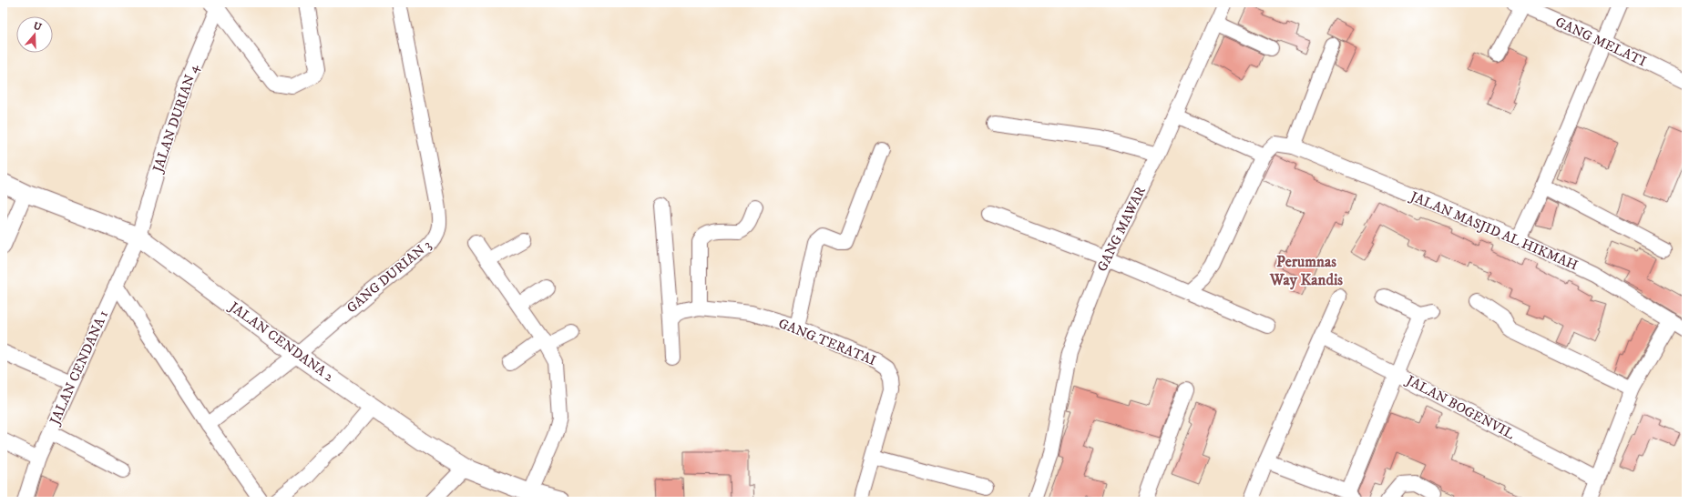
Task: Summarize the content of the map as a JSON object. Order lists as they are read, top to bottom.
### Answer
{
  "streets": {
    "street": [
      "GANG MELATI",
      "JALAN DURIAN 4",
      "GANG MAWAR",
      "JALAN MASJID AL HIKMAH",
      "GANG DURIAN 3",
      "JALAN CENDANA 2",
      "GANG TERATAI",
      "JALAN CENDANA 1",
      "JALAN BOGENVIL"
    ]
  },
  "crossings": [
    ["JALAN DURIAN 4", "JALAN CENDANA 2"],
    ["JALAN DURIAN 4", "JALAN CENDANA 1"],
    ["GANG DURIAN 3", "JALAN CENDANA 2"],
    ["JALAN CENDANA 2", "JALAN CENDANA 1"]
  ],
  "districts": ["Perumnas Way Kandis"],
  "north": "top"
}
